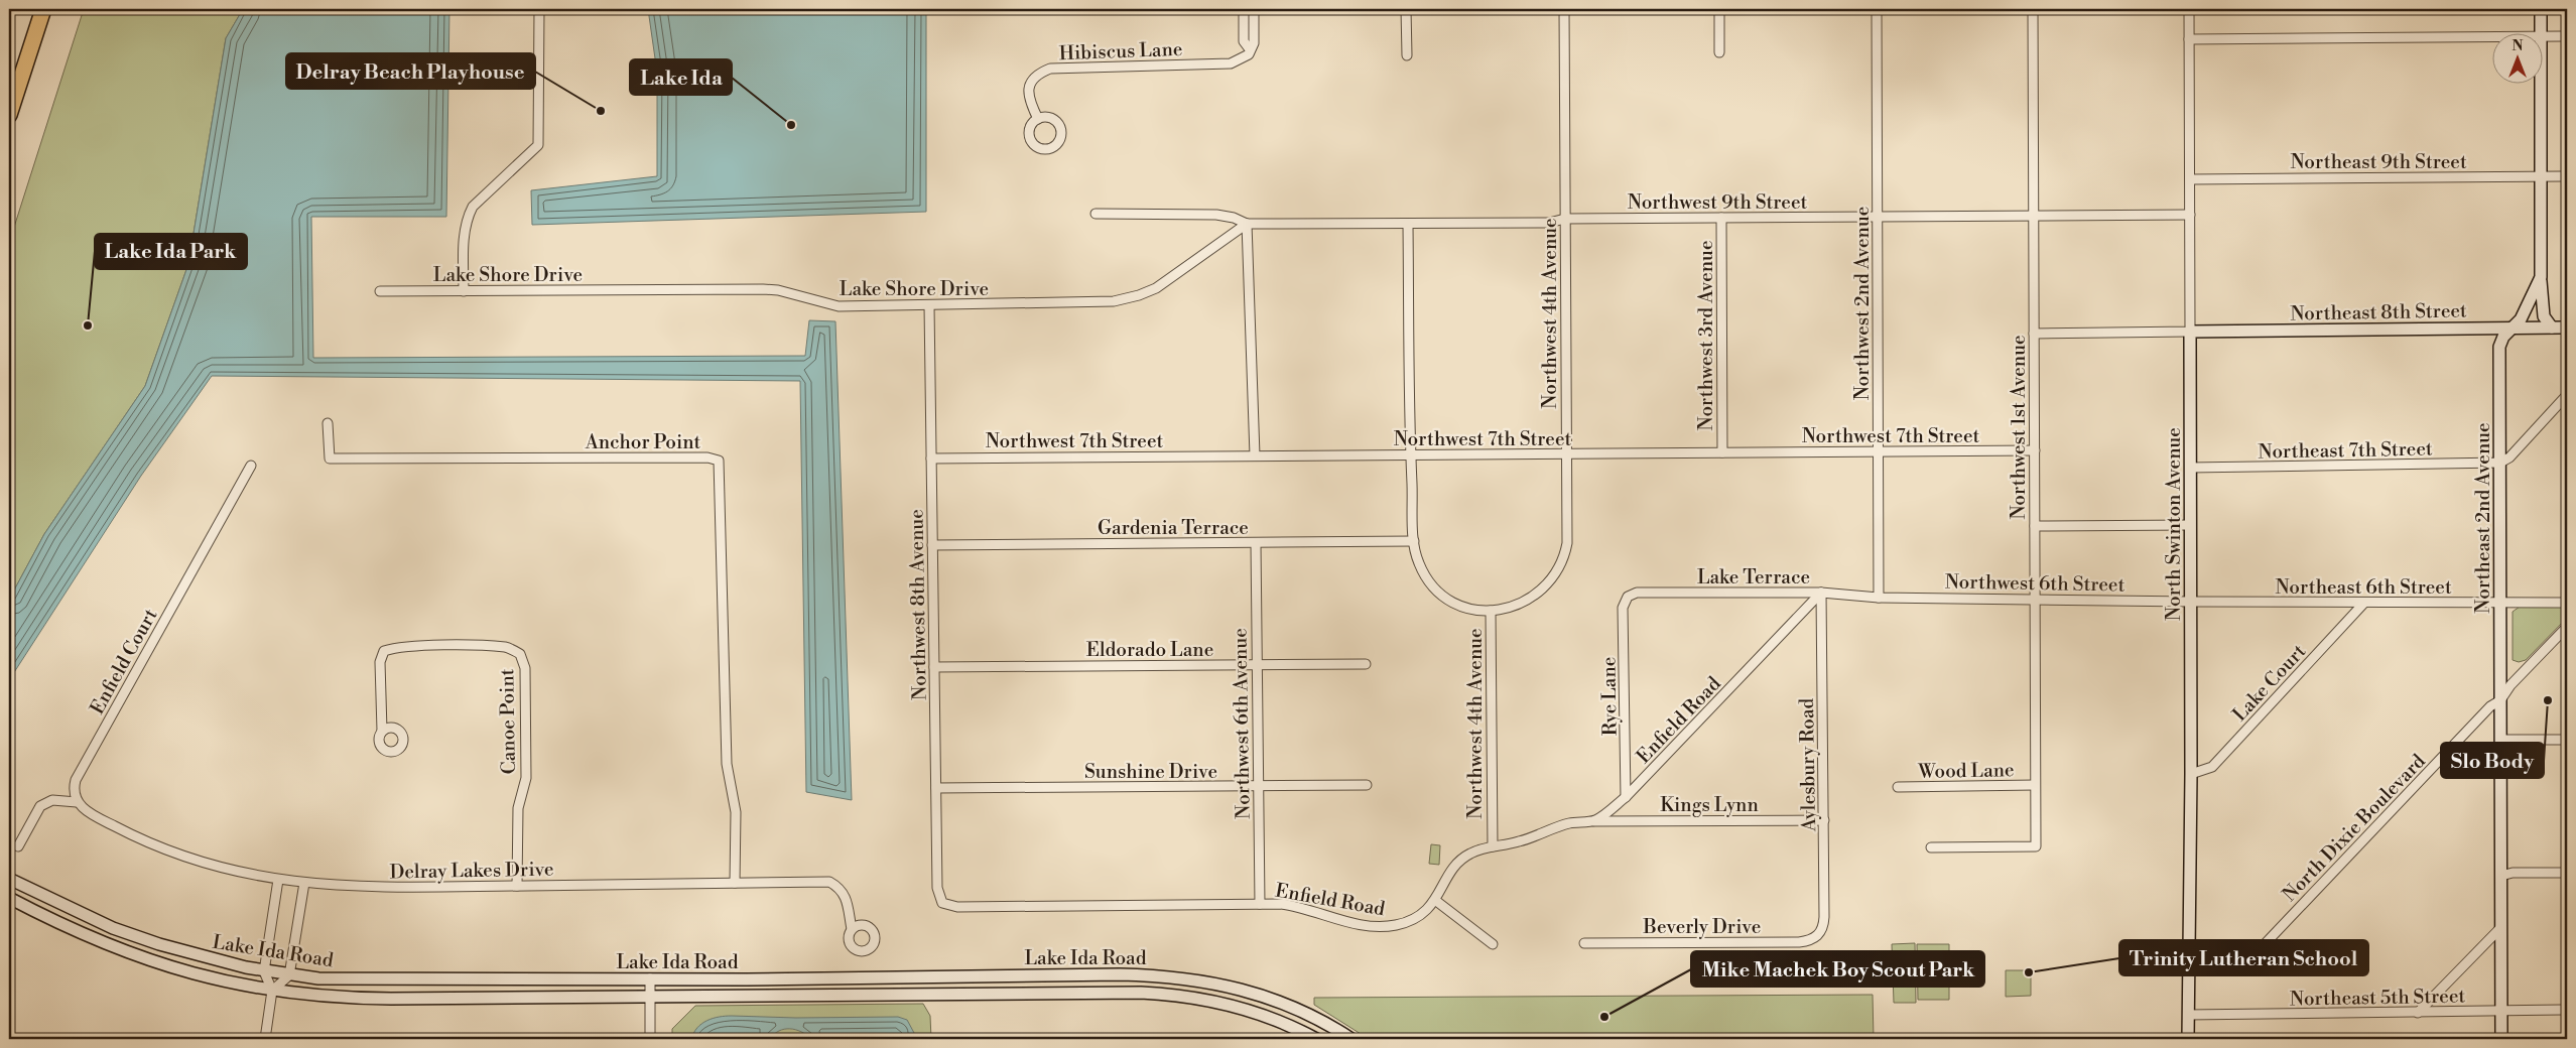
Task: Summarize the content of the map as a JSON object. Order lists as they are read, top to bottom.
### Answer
{
  "streets": {
    "street": [
      "Hibiscus Lane",
      "Northeast 9th Street",
      "Northwest 9th Street",
      "Lake Shore Drive",
      "Northwest 2nd Avenue",
      "Northeast 8th Street",
      "Northwest 4th Avenue",
      "Northwest 3rd Avenue",
      "Northwest 1st Avenue",
      "Northwest 7th Street",
      "Anchor Point",
      "Northeast 7th Street",
      "Northeast 2nd Avenue",
      "North Swinton Avenue",
      "Gardenia Terrace",
      "Lake Terrace",
      "Northwest 6th Street",
      "Northeast 6th Street",
      "Northwest 8th Avenue",
      "Eldorado Lane",
      "Enfield Court",
      "Lake Court",
      "Rye Lane",
      "Enfield Road",
      "Canoe Point",
      "Northwest 6th Avenue",
      "Aylesbury Road",
      "Wood Lane",
      "Sunshine Drive",
      "Kings Lynn",
      "North Dixie Boulevard",
      "Delray Lakes Drive",
      "Beverly Drive",
      "Lake Ida Road",
      "Northeast 5th Street"
    ]
  },
  "crossings": [
    ["Northeast 9th Street", "Northeast 2nd Avenue"],
    ["Northeast 9th Street", "North Swinton Avenue"],
    ["Northwest 9th Street", "Lake Shore Drive"],
    ["Northwest 9th Street", "Northwest 2nd Avenue"],
    ["Northwest 9th Street", "Northwest 4th Avenue"],
    ["Northwest 9th Street", "Northwest 3rd Avenue"],
    ["Northwest 9th Street", "Northwest 1st Avenue"],
    ["Northwest 9th Street", "North Swinton Avenue"],
    ["Lake Shore Drive", "Northwest 8th Avenue"],
    ["Northwest 2nd Avenue", "Northwest 7th Street"],
    ["Northwest 2nd Avenue", "Lake Terrace"],
    ["Northwest 2nd Avenue", "Northwest 6th Street"],
    ["Northeast 8th Street", "Northeast 2nd Avenue"],
    ["Northeast 8th Street", "North Swinton Avenue"],
    ["Northwest 4th Avenue", "Northwest 7th Street"],
    ["Northwest 4th Avenue", "Gardenia Terrace"],
    ["Northwest 4th Avenue", "Enfield Road"],
    ["Northwest 3rd Avenue", "Northwest 7th Street"],
    ["Northwest 1st Avenue", "Northwest 7th Street"],
    ["Northwest 1st Avenue", "Northwest 6th Street"],
    ["Northwest 1st Avenue", "Wood Lane"],
    ["Northwest 7th Street", "Gardenia Terrace"],
    ["Northwest 7th Street", "Northwest 8th Avenue"],
    ["Anchor Point", "Delray Lakes Drive"],
    ["Northeast 7th Street", "Northeast 2nd Avenue"],
    ["Northeast 7th Street", "North Swinton Avenue"],
    ["Northeast 2nd Avenue", "Northeast 6th Street"],
    ["Northeast 2nd Avenue", "North Dixie Boulevard"],
    ["Northeast 2nd Avenue", "Northeast 5th Street"],
    ["North Swinton Avenue", "Northwest 6th Street"],
    ["North Swinton Avenue", "Northeast 6th Street"],
    ["North Swinton Avenue", "Lake Court"],
    ["North Swinton Avenue", "Northeast 5th Street"],
    ["Gardenia Terrace", "Northwest 8th Avenue"],
    ["Gardenia Terrace", "Northwest 6th Avenue"],
    ["Lake Terrace", "Northwest 6th Street"],
    ["Lake Terrace", "Rye Lane"],
    ["Lake Terrace", "Enfield Road"],
    ["Lake Terrace", "Aylesbury Road"],
    ["Northwest 6th Street", "Northeast 6th Street"],
    ["Northeast 6th Street", "Lake Court"],
    ["Northwest 8th Avenue", "Eldorado Lane"],
    ["Northwest 8th Avenue", "Enfield Road"],
    ["Northwest 8th Avenue", "Sunshine Drive"],
    ["Eldorado Lane", "Northwest 6th Avenue"],
    ["Enfield Court", "Delray Lakes Drive"],
    ["Rye Lane", "Enfield Road"],
    ["Enfield Road", "Northwest 6th Avenue"],
    ["Enfield Road", "Aylesbury Road"],
    ["Enfield Road", "Kings Lynn"],
    ["Canoe Point", "Delray Lakes Drive"],
    ["Northwest 6th Avenue", "Sunshine Drive"],
    ["Aylesbury Road", "Kings Lynn"],
    ["Aylesbury Road", "Beverly Drive"]
  ],
  "places": [
    "Delray Beach Playhouse",
    "Lake Ida",
    "Lake Ida Park",
    "Slo Body",
    "Trinity Lutheran School",
    "Mike Machek Boy Scout Park"
  ],
  "north": "top"
}
